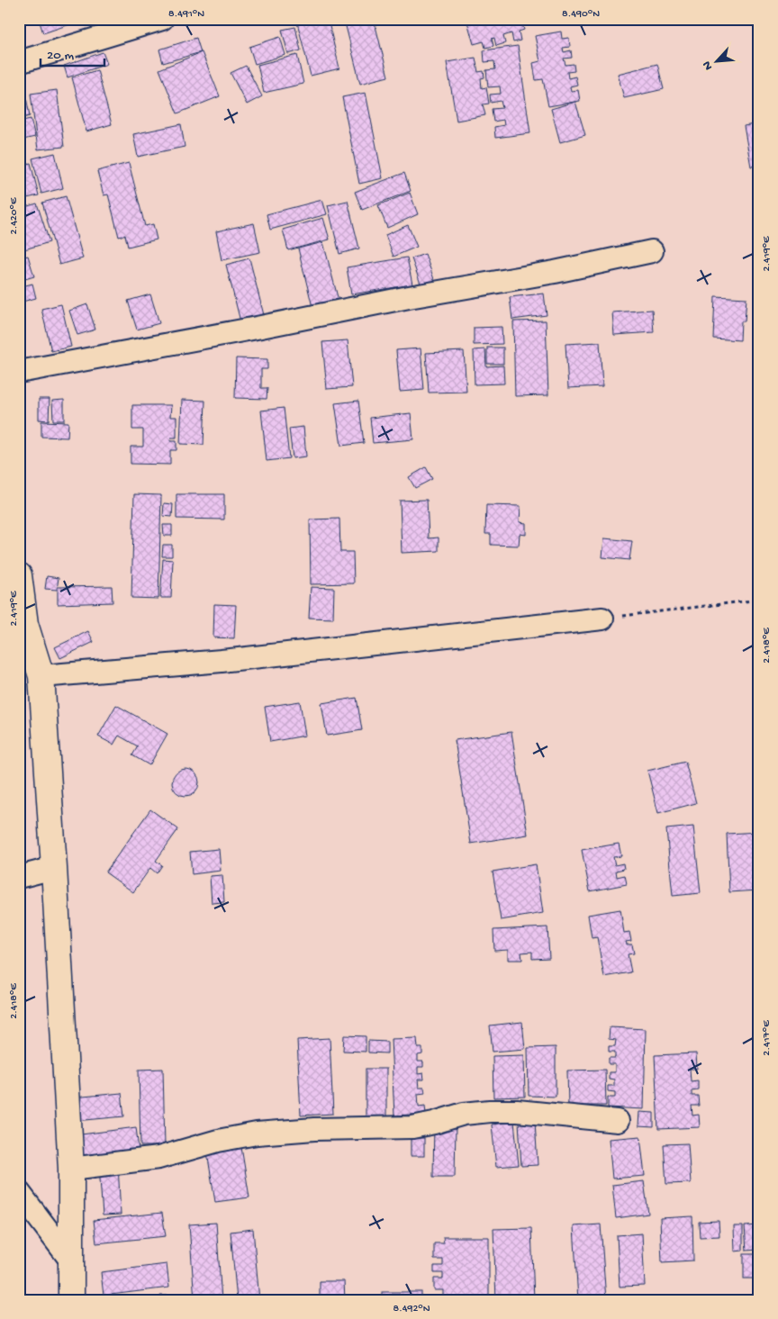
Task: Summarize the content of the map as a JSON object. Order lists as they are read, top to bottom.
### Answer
{
  "scale_bar": "20 m",
  "north": "bottom left",
  "coordinates": [
    "8.491°N",
    "8.490°N",
    "2.420°E",
    "2.419°E",
    "2.418°E",
    "2.417°E",
    "8.492°N"
  ]
}
